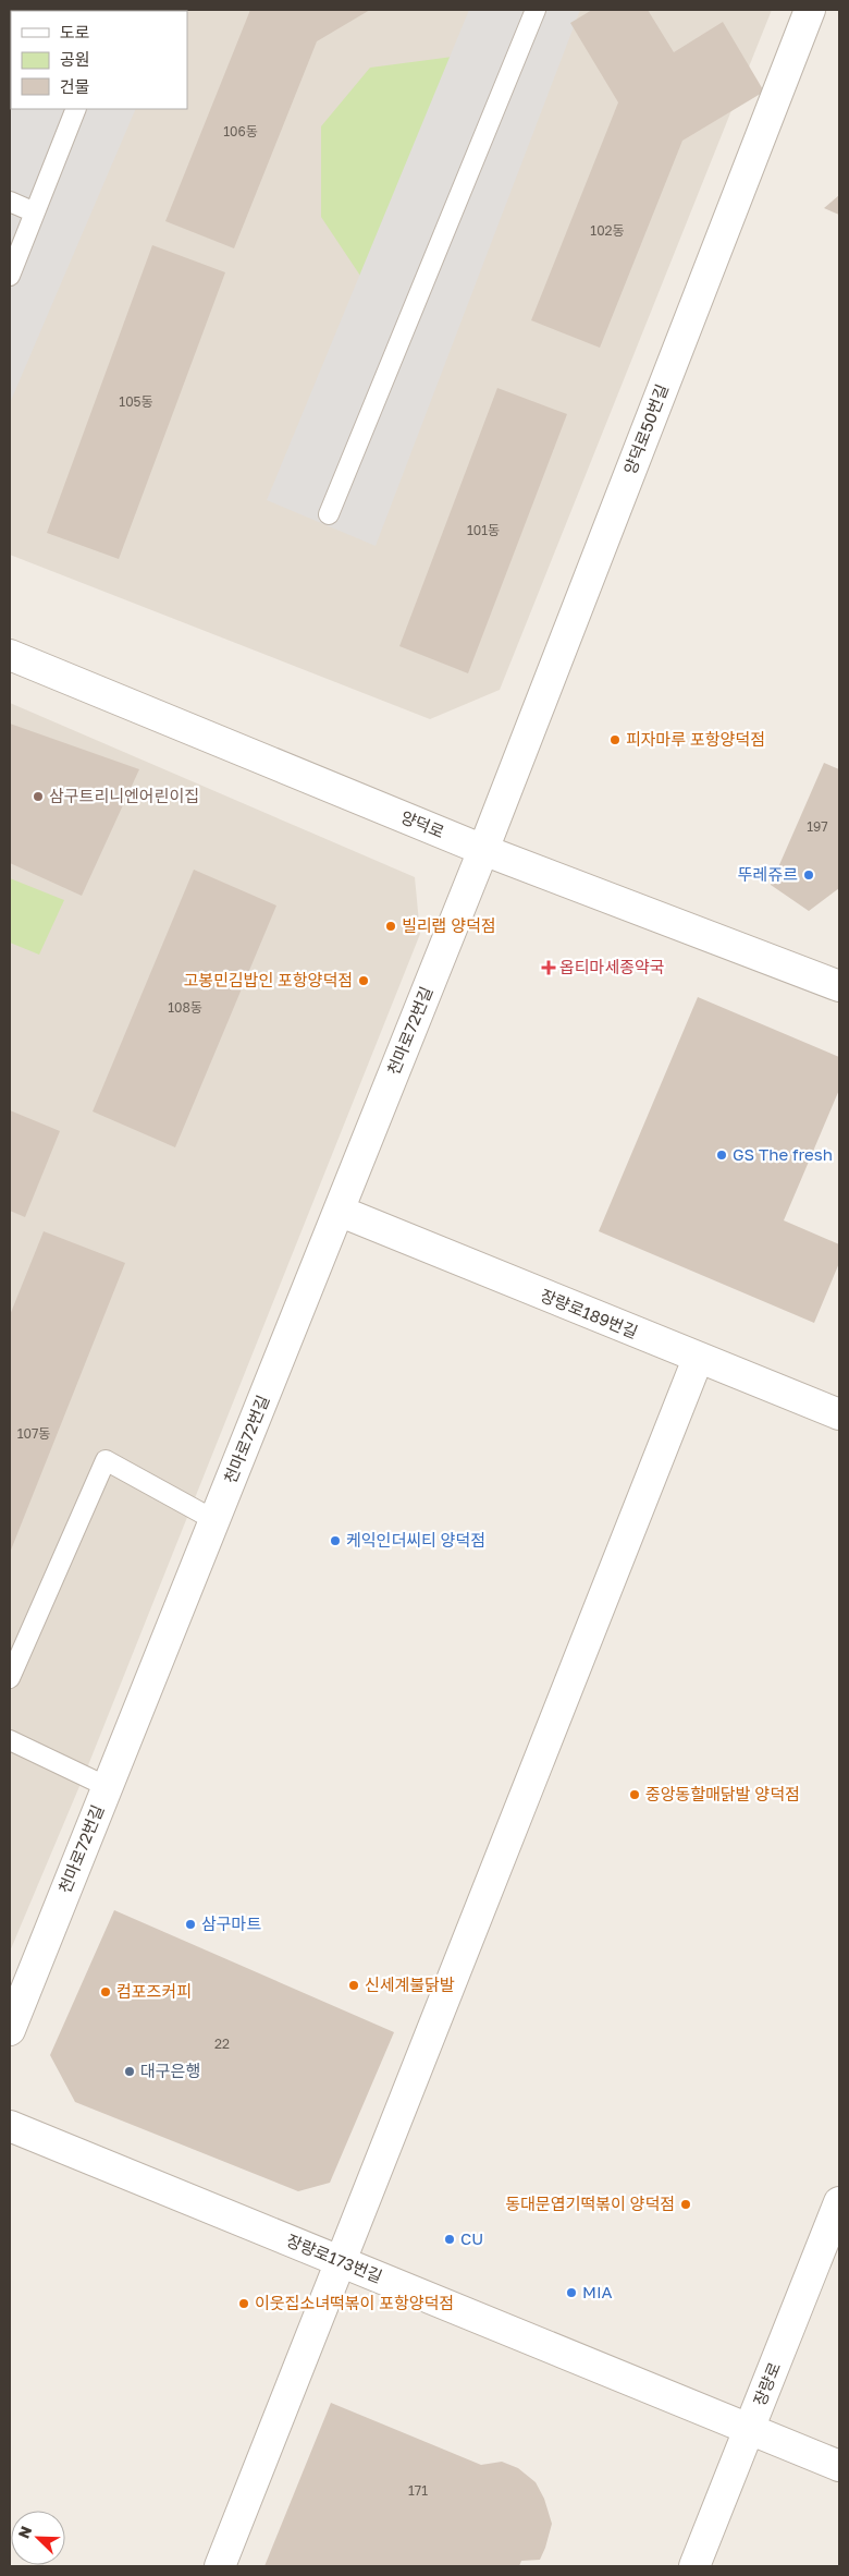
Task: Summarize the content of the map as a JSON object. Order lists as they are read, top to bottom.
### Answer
{
  "streets": {
    "street": [
      "양덕로50번길",
      "양덕로",
      "천마로72번길",
      "장량로189번길",
      "장량로173번길",
      "장량로"
    ]
  },
  "crossings": [
    ["양덕로50번길", "양덕로"],
    ["양덕로50번길", "천마로72번길"],
    ["양덕로", "천마로72번길"],
    ["천마로72번길", "장량로189번길"],
    ["장량로173번길", "장량로"]
  ],
  "places": {
    "other": [
      "피자마루 포항양덕점",
      "삼구트리니엔어린이집",
      "뚜레쥬르",
      "빌리랩 양덕점",
      "고봉민김밥인 포항양덕점",
      "GS The fresh",
      "케익인더씨티 양덕점",
      "중앙동할매닭발 양덕점",
      "삼구마트",
      "신세계불닭발",
      "컴포즈커피",
      "대구은행",
      "동대문엽기떡볶이 양덕점",
      "CU",
      "MIA",
      "이웃집소녀떡볶이 포항양덕점"
    ],
    "health": ["옵티마세종약국"]
  },
  "house_numbers": [
    "106동",
    "102동",
    "105동",
    "101동",
    "197",
    "108동",
    "107동",
    "22",
    "171"
  ],
  "legend": ["도로", "공원", "건물"],
  "north": "top left"
}
